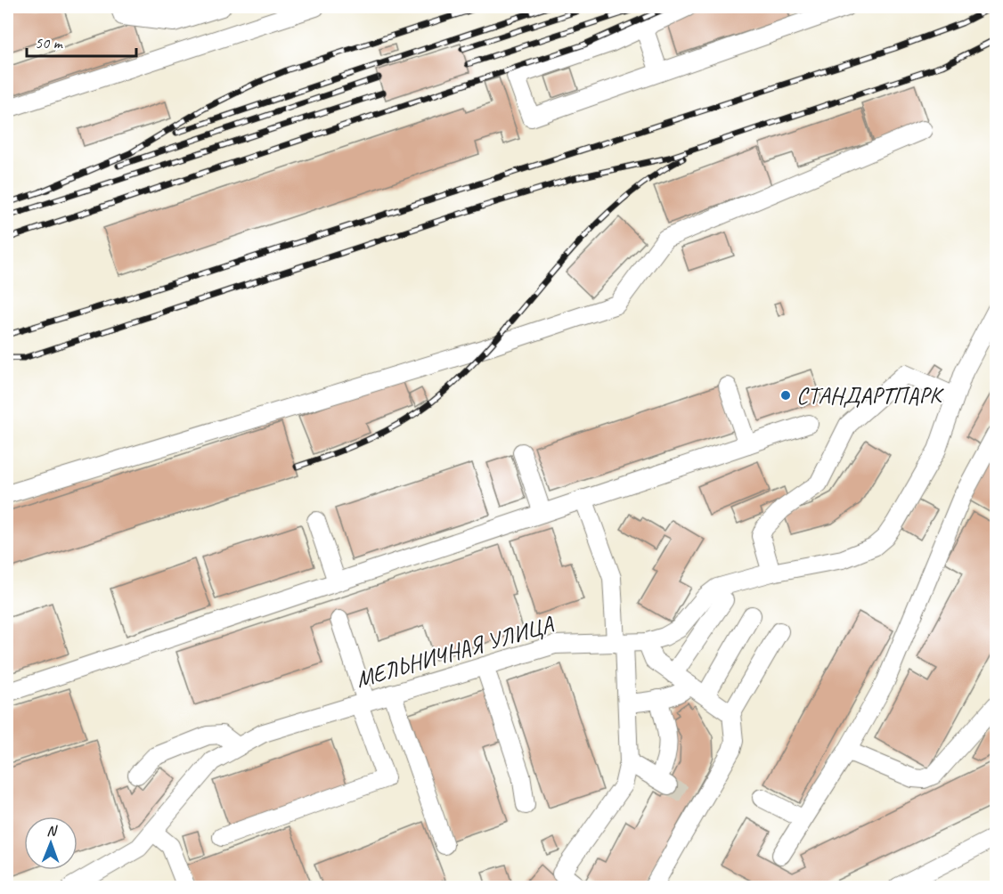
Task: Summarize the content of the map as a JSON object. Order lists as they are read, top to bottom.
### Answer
{
  "streets": {
    "street": ["МЕЛЬНИЧНАЯ УЛИЦА"]
  },
  "places": ["СТАНДАРТПАРК"],
  "scale_bar": "50 m",
  "north": "top"
}
